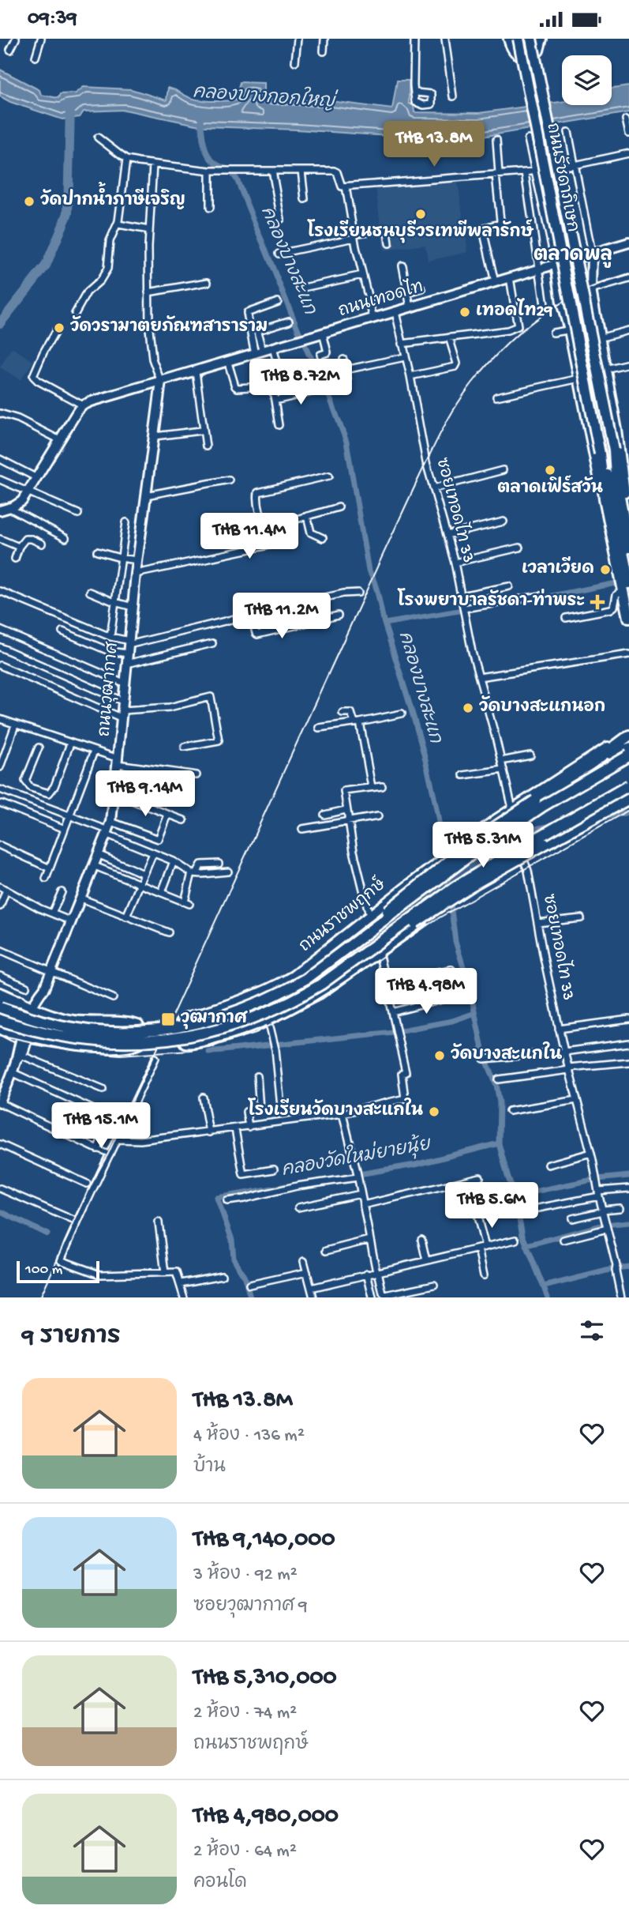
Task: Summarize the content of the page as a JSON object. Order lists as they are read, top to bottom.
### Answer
{
  "streets": {
    "main road": [
      "ถนนรัชดาภิเษก",
      "ถนนเทอดไท",
      "ถนนวุฒากาศ",
      "ถนนราชพฤกษ์"
    ],
    "street": ["ซอยเทอดไท 33"]
  },
  "crossings": [
    ["ถนนรัชดาภิเษก", "ถนนเทอดไท"],
    ["ถนนเทอดไท", "ซอยเทอดไท 33"],
    ["ถนนเทอดไท", "ถนนวุฒากาศ"],
    ["ซอยเทอดไท 33", "ถนนราชพฤกษ์"]
  ],
  "districts": ["ตลาดพลู"],
  "water": ["คลองบางกอกใหญ่", "คลองบางสะแก", "คลองวัดใหม่ยายนุ้ย"],
  "places": {
    "other": [
      "วัดปากน้ำภาษีเจริญ",
      "โรงเรียนธนบุรีวรเทพีพลารักษ์",
      "เทอดไท29",
      "วัดวรามาตยภัณฑสาราราม",
      "ตลาดเฟิร์สวัน",
      "เวลาเวียด",
      "วัดบางสะแกนอก",
      "วัดบางสะแกใน",
      "โรงเรียนวัดบางสะแกใน"
    ],
    "health": ["โรงพยาบาลรัชดา-ท่าพระ"],
    "transit": ["วุฒากาศ"]
  },
  "scale_bar": "100 m",
  "page": {
    "status": "09:39",
    "price": [
      "THB 13.8M",
      "THB 8.72M",
      "THB 11.4M",
      "THB 11.2M",
      "THB 9.14M",
      "THB 5.31M",
      "THB 4.98M",
      "THB 15.1M",
      "THB 5.6M"
    ],
    "scale": "100 m",
    "heading": "9 รายการ",
    "list": [
      {
        "name": "THB 13.8M",
        "note": "4 ห้อง · 136 m² · บ้าน"
      },
      {
        "name": "THB 9,140,000",
        "note": "3 ห้อง · 92 m² · ซอยวุฒากาศ 9"
      },
      {
        "name": "THB 5,310,000",
        "note": "2 ห้อง · 74 m² · ถนนราชพฤกษ์"
      },
      {
        "name": "THB 4,980,000",
        "note": "2 ห้อง · 64 m² · คอนโด"
      }
    ]
  }
}
